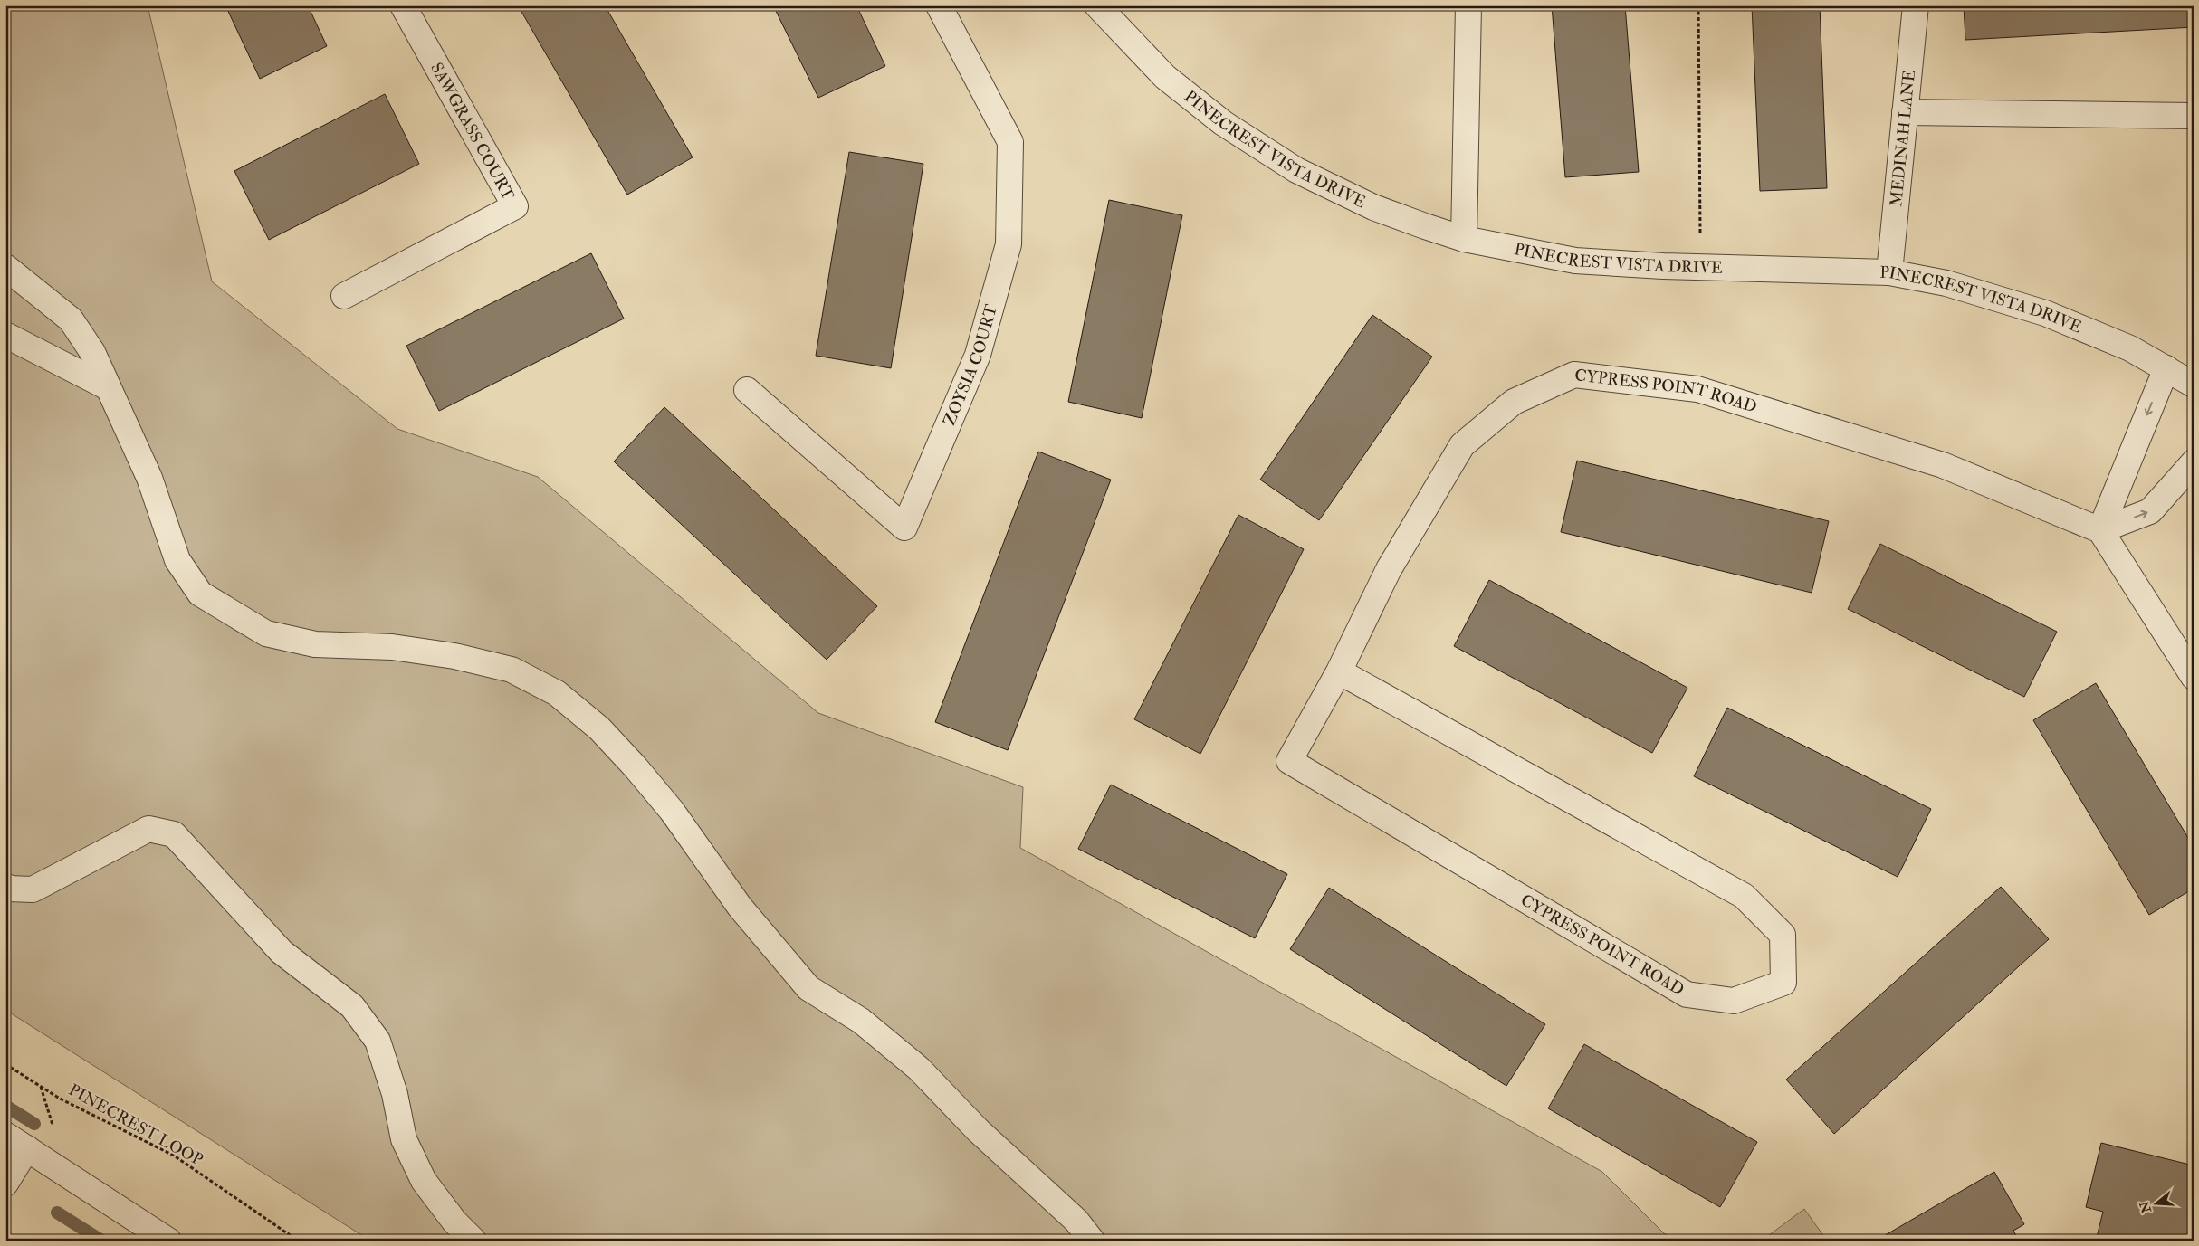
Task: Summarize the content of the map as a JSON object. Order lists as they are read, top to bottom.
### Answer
{
  "streets": {
    "street": [
      "SAWGRASS COURT",
      "MEDINAH LANE",
      "PINECREST VISTA DRIVE",
      "ZOYSIA COURT",
      "CYPRESS POINT ROAD"
    ],
    "path": ["PINECREST LOOP"]
  },
  "crossings": [
    ["MEDINAH LANE", "PINECREST VISTA DRIVE"]
  ],
  "north": "left"
}
